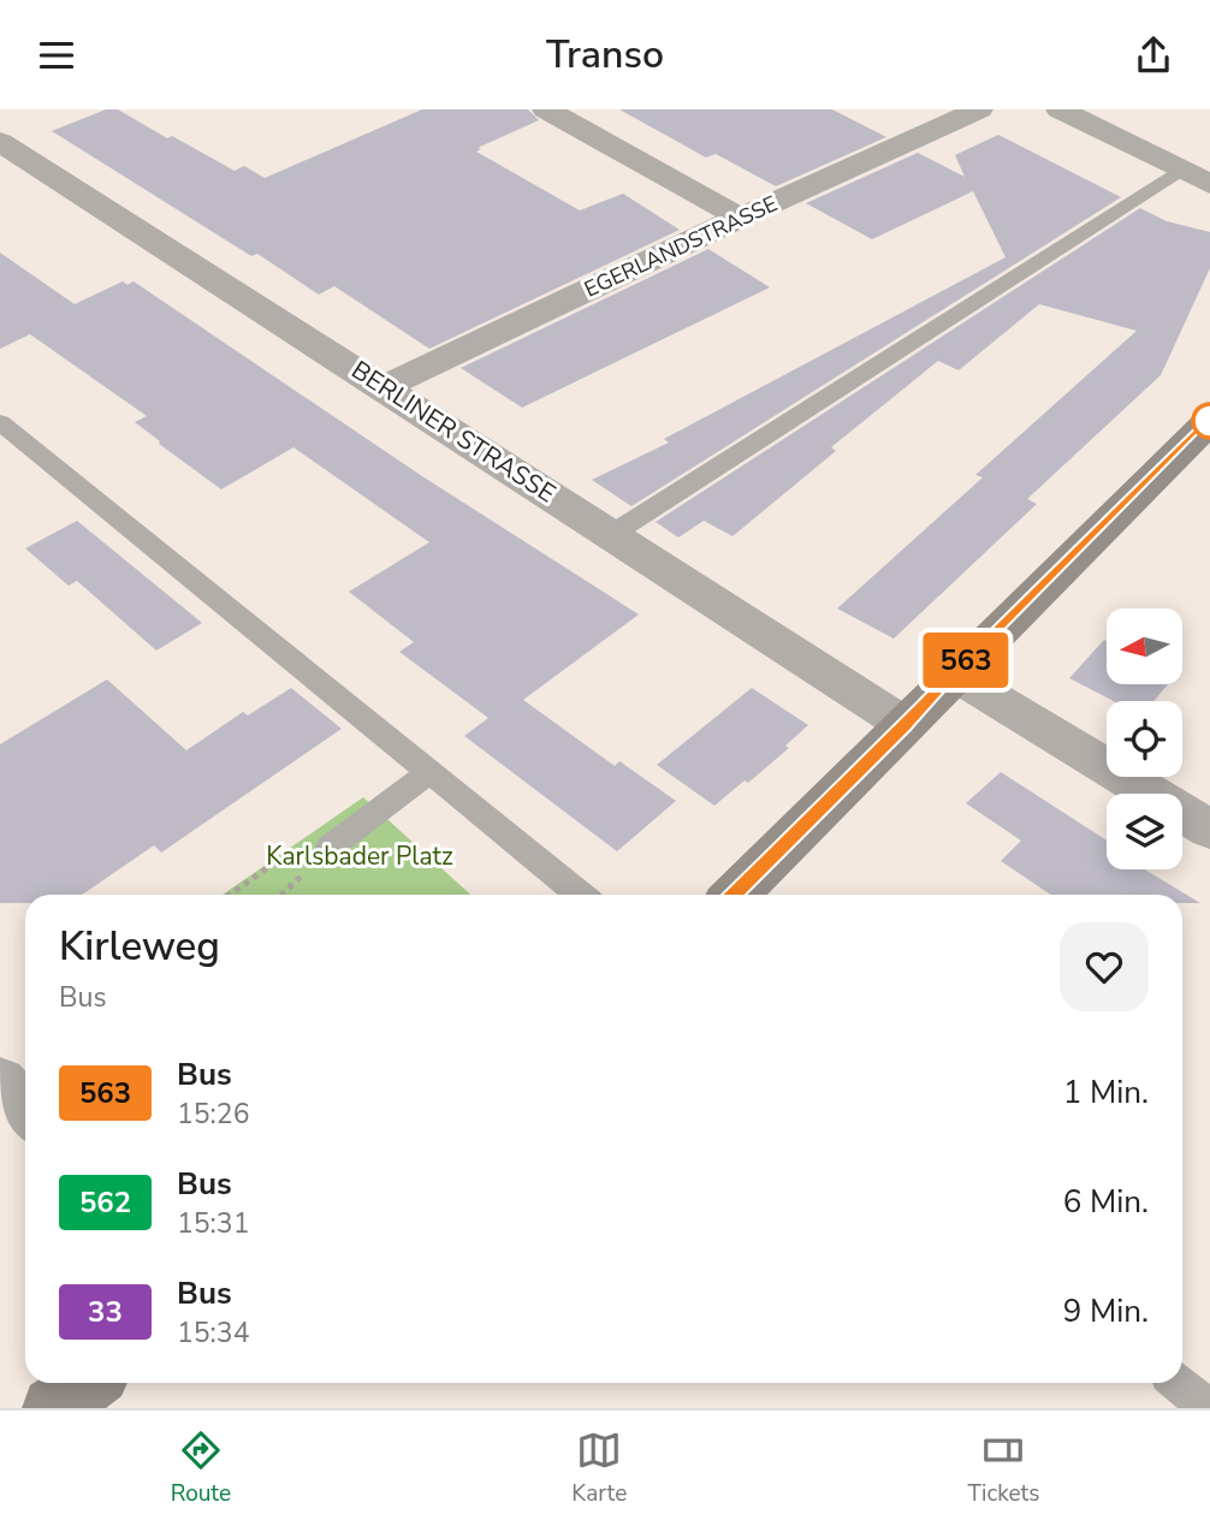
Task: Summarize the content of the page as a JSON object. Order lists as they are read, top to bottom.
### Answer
{
  "streets": {
    "street": ["EGERLANDSTRASSE", "BERLINER STRASSE"]
  },
  "crossings": [
    ["EGERLANDSTRASSE", "BERLINER STRASSE"]
  ],
  "parks": ["Karlsbader Platz"],
  "lines": ["bus line 563"],
  "north": "left",
  "page": {
    "header": "Transo",
    "on_map": "563",
    "heading": ["Kirleweg", "Bus"],
    "list": [
      {
        "mark": "563",
        "name": "Bus",
        "note": "15:26",
        "value": "1 Min."
      },
      {
        "mark": "562",
        "name": "Bus",
        "note": "15:31",
        "value": "6 Min."
      },
      {
        "mark": "33",
        "name": "Bus",
        "note": "15:34",
        "value": "9 Min."
      }
    ],
    "tabs": ["Route", "Karte", "Tickets"]
  }
}
